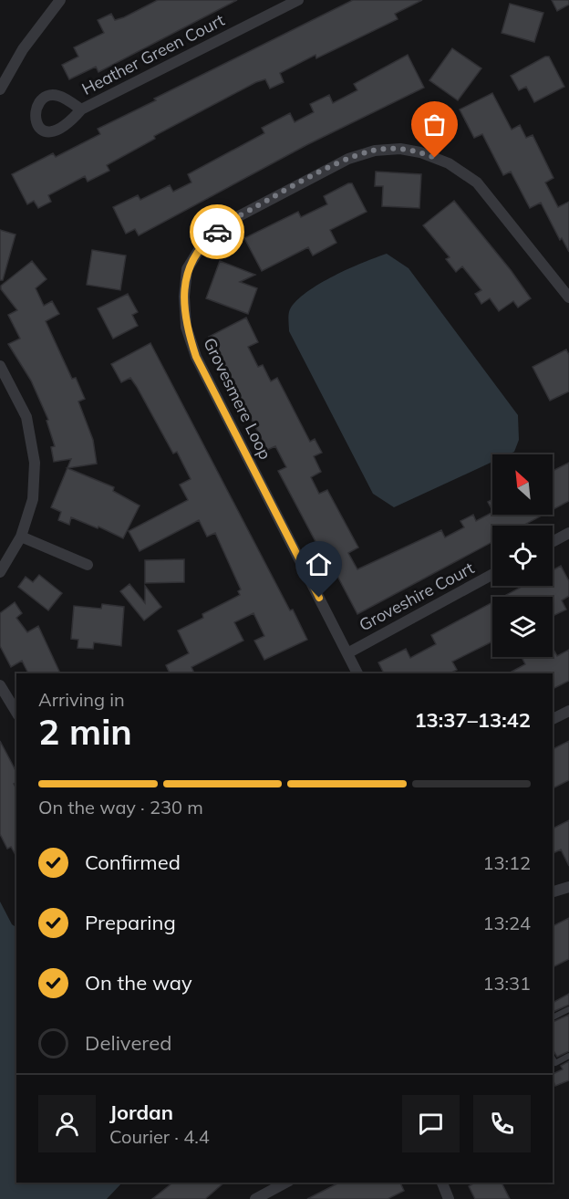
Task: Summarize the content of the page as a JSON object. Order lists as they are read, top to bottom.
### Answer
{
  "streets": {
    "street": ["Heather Green Court", "Grovesmere Loop", "Groveshire Court"]
  },
  "crossings": [
    ["Grovesmere Loop", "Groveshire Court"]
  ],
  "north": "top left",
  "page": {
    "heading": ["2 min", "Arriving in", "13:37–13:42"],
    "panel": ["Jordan", "Courier · 4.4"],
    "bar": "On the way · 230 m",
    "list": [
      ["Confirmed", "13:12"],
      ["Preparing", "13:24"],
      ["On the way", "13:31"],
      "Delivered"
    ]
  }
}
